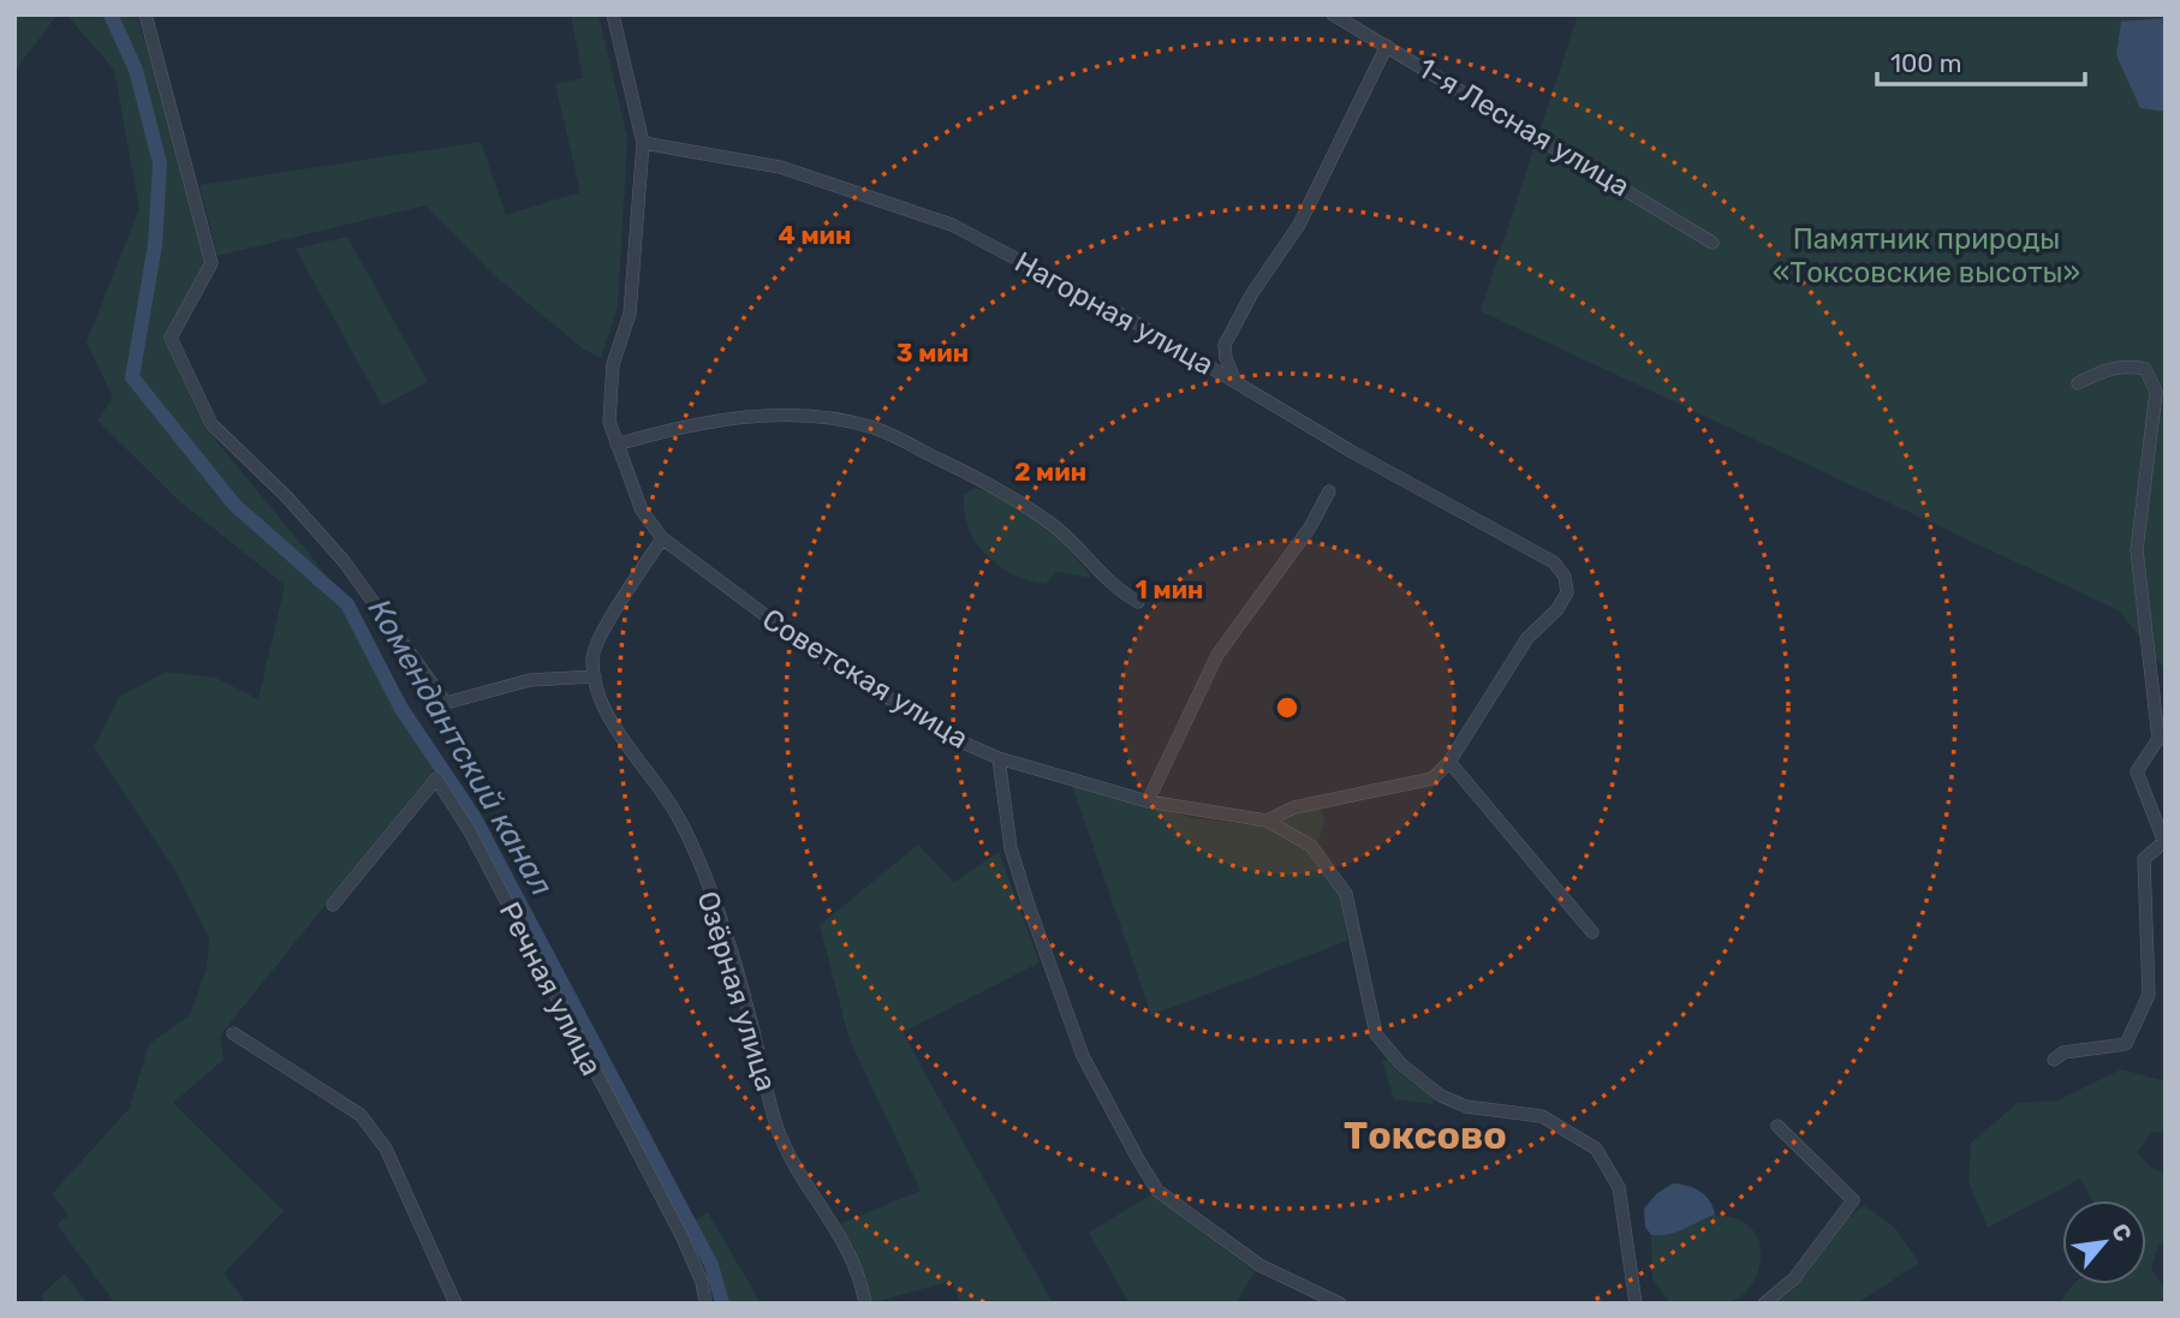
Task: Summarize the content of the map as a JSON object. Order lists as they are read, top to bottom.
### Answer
{
  "streets": {
    "street": [
      "1-я Лесная улица",
      "Нагорная улица",
      "Советская улица",
      "Речная улица",
      "Озёрная улица"
    ]
  },
  "districts": ["Токсово"],
  "water": ["Комендантский канал"],
  "parks": ["Памятник природы «Токсовские высоты»"],
  "scale_bar": "100 m",
  "north": "top right",
  "rings": [
    "4 мин",
    "3 мин",
    "2 мин",
    "1 мин"
  ]
}
